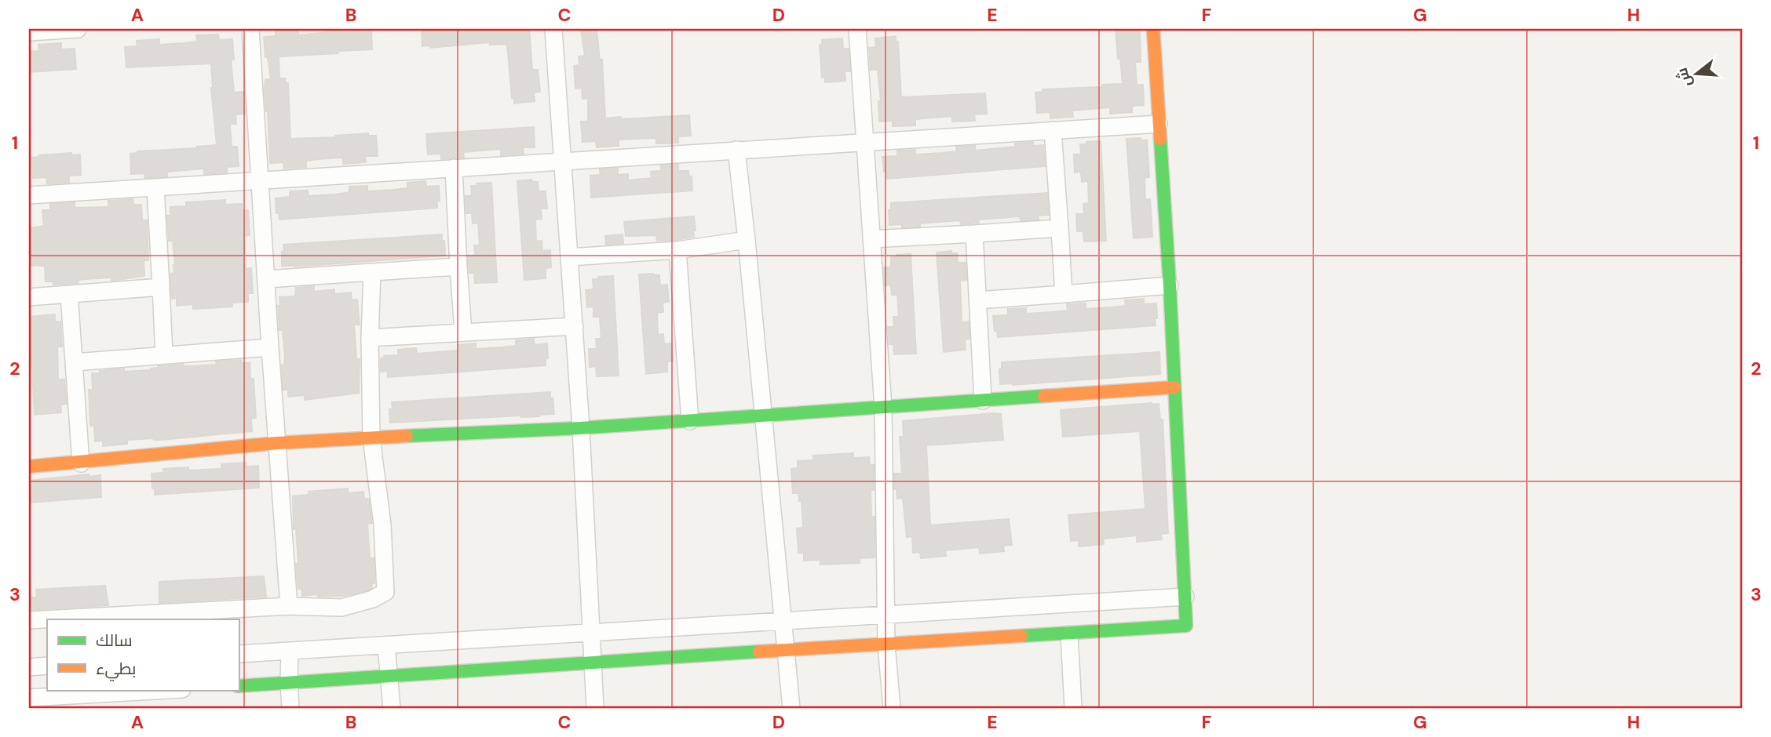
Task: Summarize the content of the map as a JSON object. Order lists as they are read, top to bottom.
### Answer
{
  "legend": ["سالك", "بطيء"],
  "north": "left",
  "grid": {
    "columns": [
      "A",
      "B",
      "C",
      "D",
      "E",
      "F",
      "G",
      "H"
    ],
    "rows": ["1", "2", "3"]
  }
}
